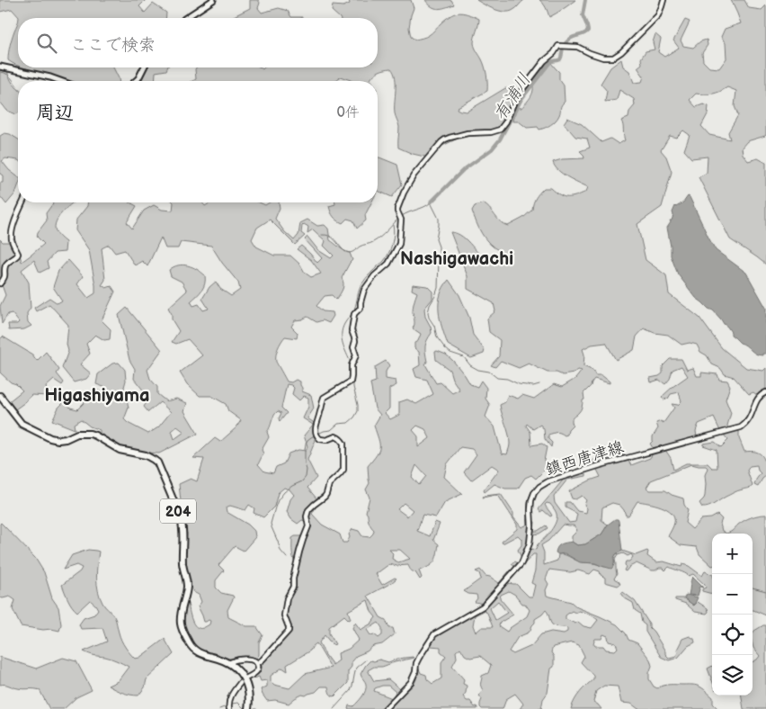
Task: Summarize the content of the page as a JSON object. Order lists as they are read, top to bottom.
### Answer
{
  "streets": {
    "highway": ["204"],
    "street": ["鎮西唐津線"]
  },
  "districts": ["Nashigawachi", "Higashiyama"],
  "water": ["有浦川"],
  "page": {
    "search": "ここで検索",
    "heading": ["周辺", "0件"],
    "map_buttons": ["+", "−"]
  }
}
